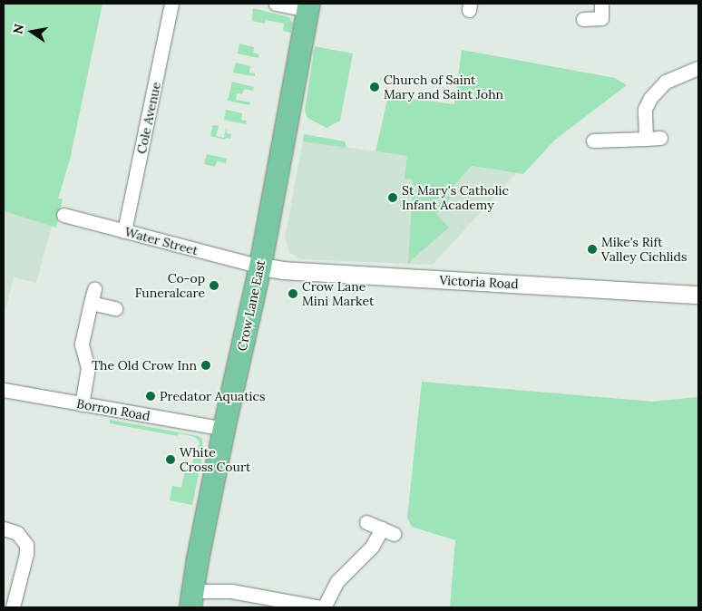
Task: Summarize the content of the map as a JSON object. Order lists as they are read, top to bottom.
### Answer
{
  "streets": {
    "main road": ["Crow Lane East"],
    "street": [
      "Cole Avenue",
      "Water Street",
      "Victoria Road",
      "Borron Road"
    ]
  },
  "crossings": [
    ["Cole Avenue", "Water Street"],
    ["Water Street", "Victoria Road"],
    ["Water Street", "Crow Lane East"],
    ["Victoria Road", "Crow Lane East"],
    ["Crow Lane East", "Borron Road"]
  ],
  "places": [
    "Church of Saint Mary and Saint John",
    "St Mary's Catholic Infant Academy",
    "Mike's Rift Valley Cichlids",
    "Co-op Funeralcare",
    "Crow Lane Mini Market",
    "The Old Crow Inn",
    "Predator Aquatics",
    "White Cross Court"
  ],
  "north": "left"
}
